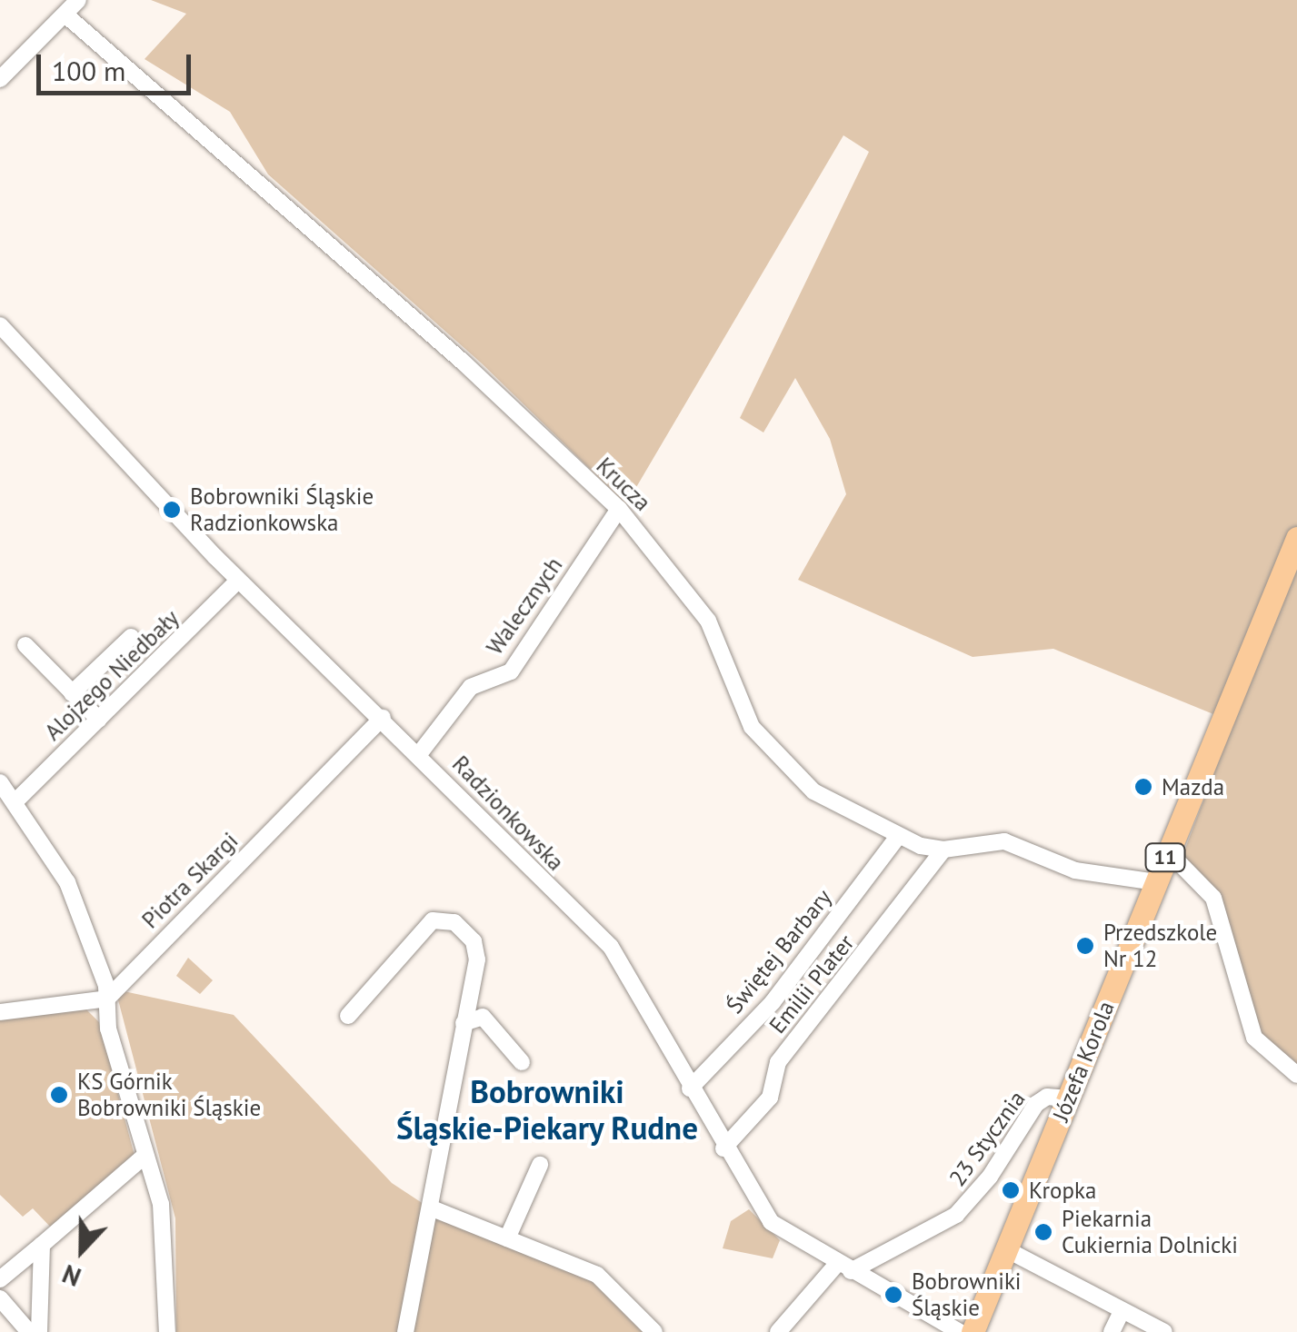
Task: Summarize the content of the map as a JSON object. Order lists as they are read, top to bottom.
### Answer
{
  "streets": {
    "highway": ["11", "Józefa Korola"],
    "street": [
      "Krucza",
      "Walecznych",
      "Alojzego Niedbały",
      "Radzionkowska",
      "Piotra Skargi",
      "Świętej Barbary",
      "Emilii Plater",
      "23 Stycznia"
    ]
  },
  "crossings": [
    ["Krucza", "Walecznych"],
    ["Krucza", "Świętej Barbary"],
    ["Krucza", "Emilii Plater"],
    ["Krucza", "Józefa Korola"],
    ["Walecznych", "Radzionkowska"],
    ["Alojzego Niedbały", "Radzionkowska"],
    ["Radzionkowska", "Piotra Skargi"],
    ["Radzionkowska", "Świętej Barbary"],
    ["Radzionkowska", "Emilii Plater"],
    ["Radzionkowska", "23 Stycznia"],
    ["Józefa Korola", "23 Stycznia"]
  ],
  "districts": ["Bobrowniki Śląskie-Piekary Rudne"],
  "places": [
    "Bobrowniki Śląskie Radzionkowska",
    "Mazda",
    "Przedszkole Nr 12",
    "KS Górnik Bobrowniki Śląskie",
    "Kropka",
    "Piekarnia Cukiernia Dolnicki",
    "Bobrowniki Śląskie"
  ],
  "scale_bar": "100 m",
  "north": "bottom"
}
